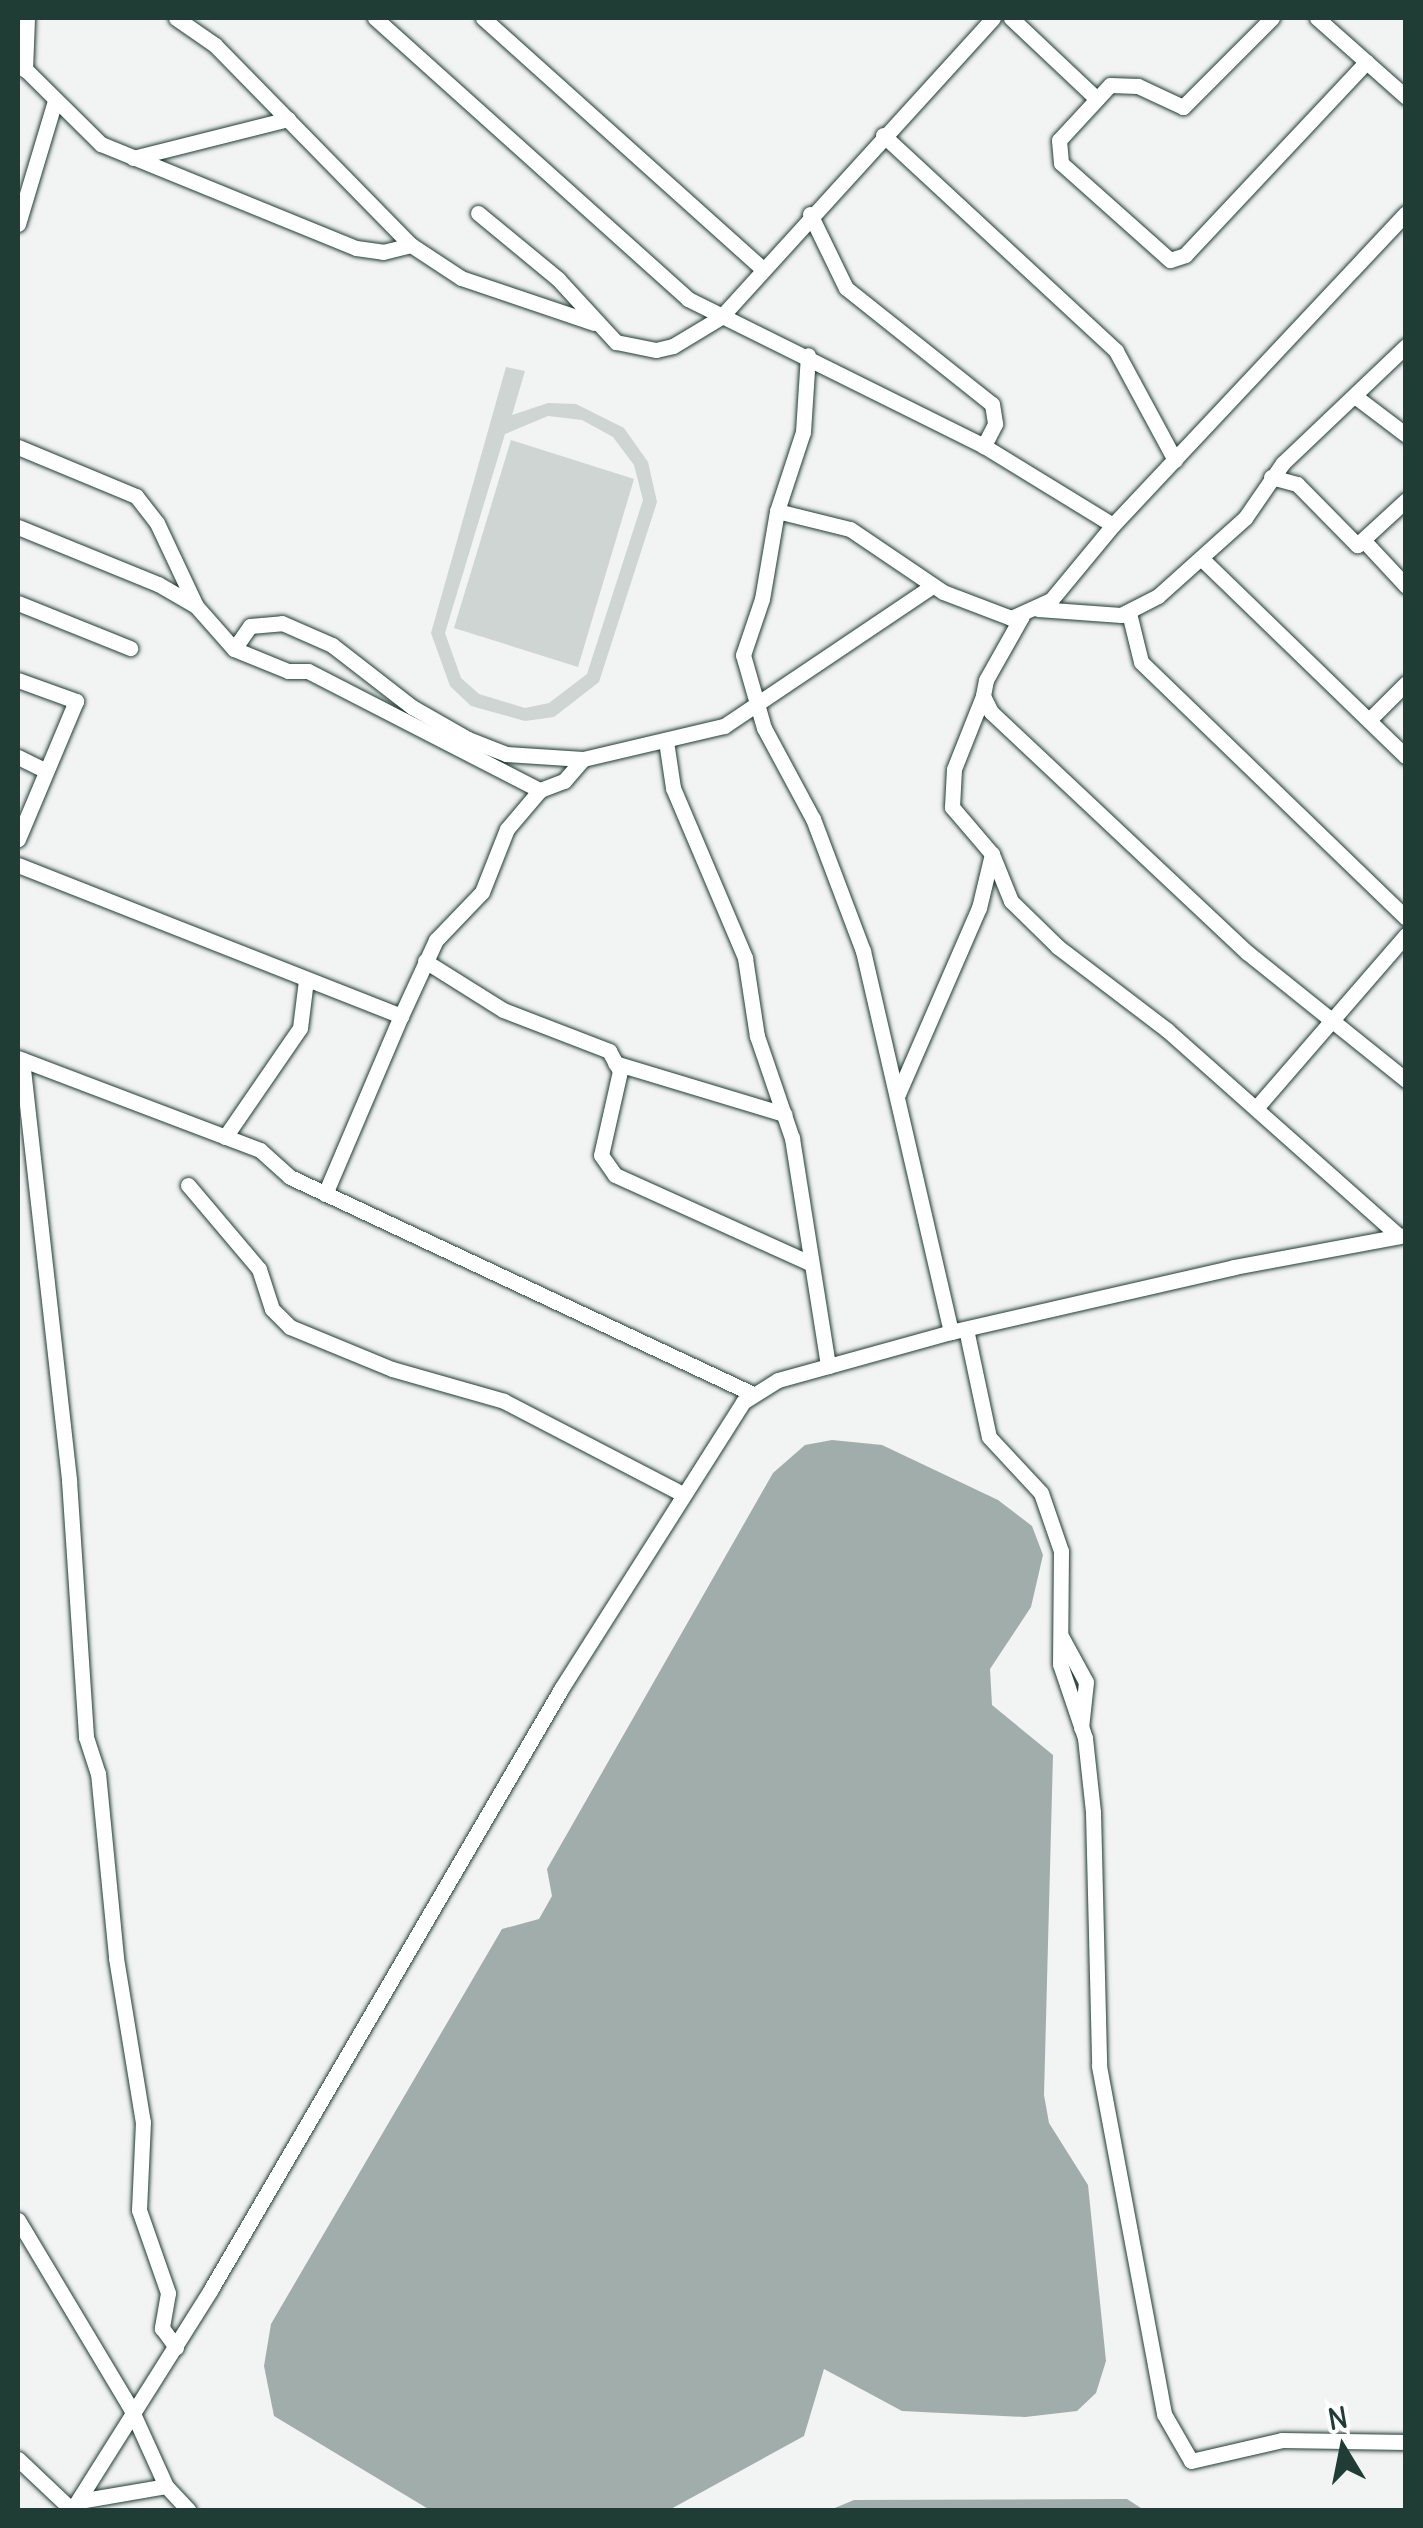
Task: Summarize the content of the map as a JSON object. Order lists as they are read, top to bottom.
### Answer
{
  "north": "top"
}
